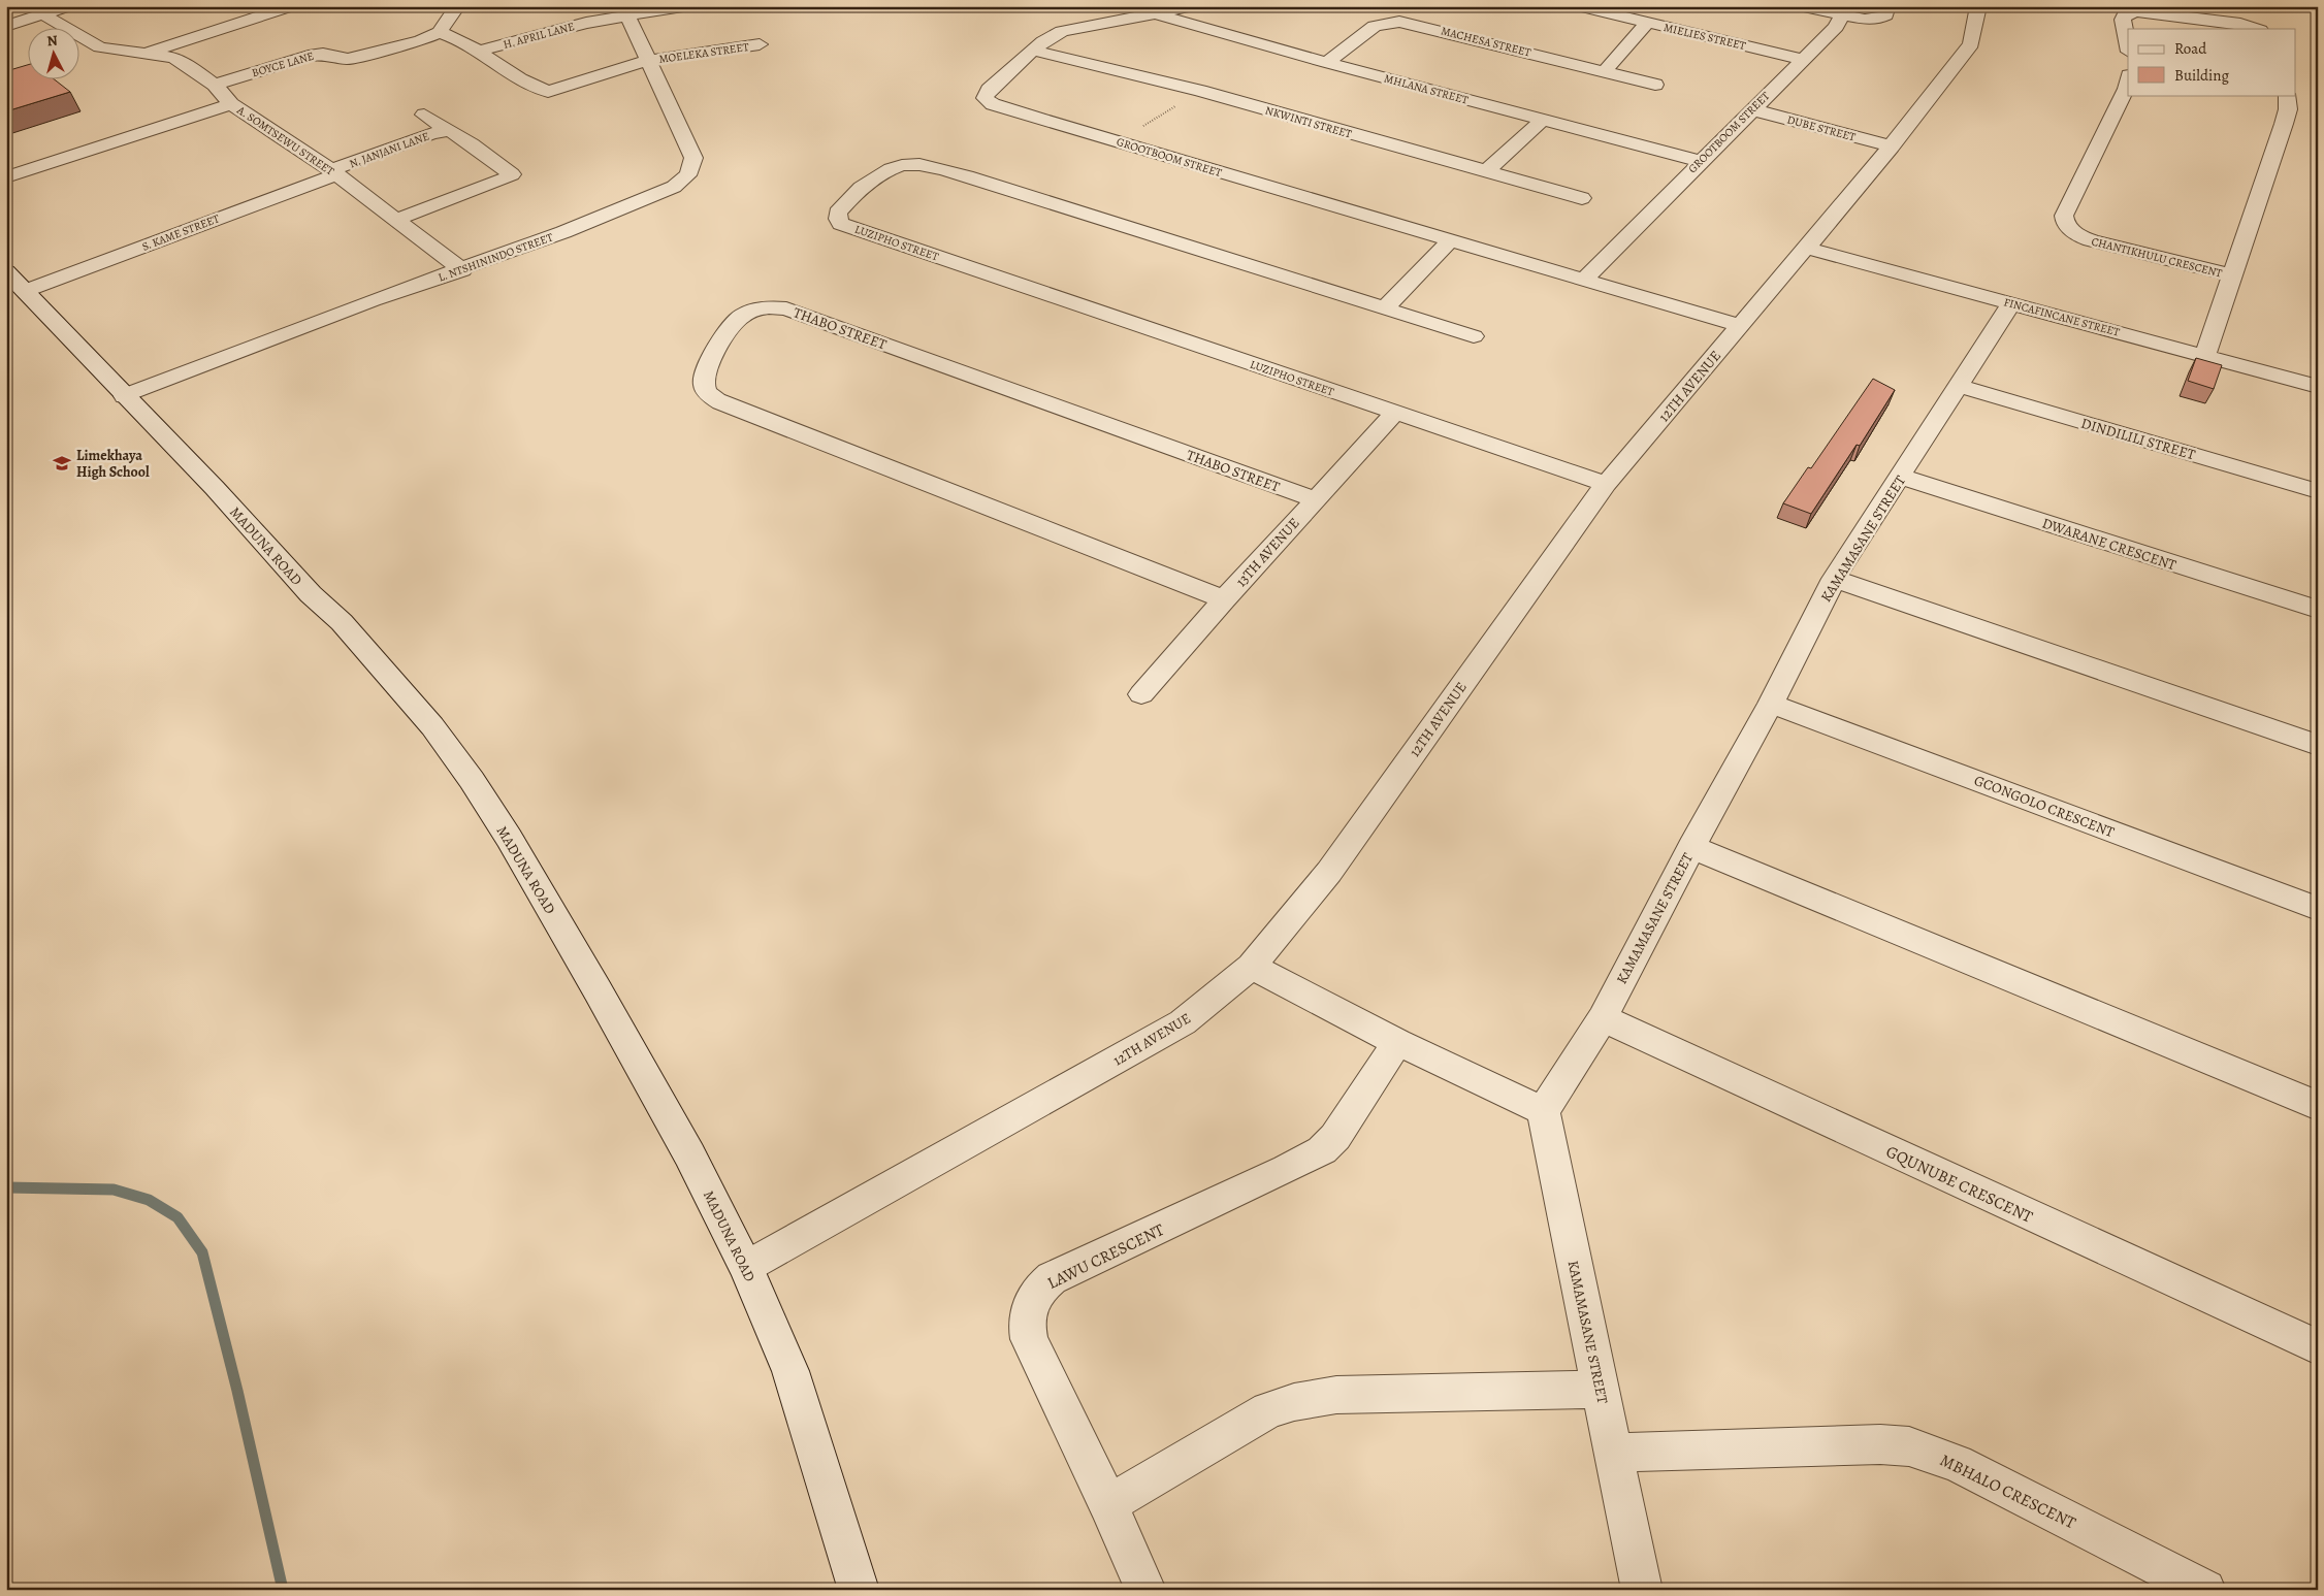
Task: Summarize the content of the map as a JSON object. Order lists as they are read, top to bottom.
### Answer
{
  "streets": {
    "street": [
      "H. APRIL LANE",
      "MIELIES STREET",
      "MACHESA STREET",
      "MOELEKA STREET",
      "BOYCE LANE",
      "MHLANA STREET",
      "NKWINTI STREET",
      "DUBE STREET",
      "GROOTBOOM STREET",
      "A. SOMTSEWU STREET",
      "N. JANJANI LANE",
      "S. KAME STREET",
      "LUZIPHO STREET",
      "L. NTSHININDO STREET",
      "CHANTIKHULU CRESCENT",
      "FINCAFINCANE STREET",
      "THABO STREET",
      "12TH AVENUE",
      "DINDILILI STREET",
      "KAMAMASANE STREET",
      "DWARANE CRESCENT",
      "MADUNA ROAD",
      "13TH AVENUE",
      "GCONGOLO CRESCENT",
      "GQUNUBE CRESCENT",
      "LAWU CRESCENT",
      "MBHALO CRESCENT"
    ]
  },
  "crossings": [
    ["H. APRIL LANE", "MOELEKA STREET"],
    ["H. APRIL LANE", "L. NTSHININDO STREET"],
    ["MIELIES STREET", "GROOTBOOM STREET"],
    ["MACHESA STREET", "MHLANA STREET"],
    ["MOELEKA STREET", "BOYCE LANE"],
    ["MOELEKA STREET", "L. NTSHININDO STREET"],
    ["BOYCE LANE", "A. SOMTSEWU STREET"],
    ["MHLANA STREET", "GROOTBOOM STREET"],
    ["NKWINTI STREET", "GROOTBOOM STREET"],
    ["DUBE STREET", "GROOTBOOM STREET"],
    ["DUBE STREET", "12TH AVENUE"],
    ["GROOTBOOM STREET", "12TH AVENUE"],
    ["A. SOMTSEWU STREET", "N. JANJANI LANE"],
    ["A. SOMTSEWU STREET", "S. KAME STREET"],
    ["A. SOMTSEWU STREET", "L. NTSHININDO STREET"],
    ["N. JANJANI LANE", "S. KAME STREET"],
    ["S. KAME STREET", "MADUNA ROAD"],
    ["LUZIPHO STREET", "12TH AVENUE"],
    ["LUZIPHO STREET", "13TH AVENUE"],
    ["L. NTSHININDO STREET", "MADUNA ROAD"],
    ["CHANTIKHULU CRESCENT", "FINCAFINCANE STREET"],
    ["FINCAFINCANE STREET", "12TH AVENUE"],
    ["FINCAFINCANE STREET", "KAMAMASANE STREET"],
    ["THABO STREET", "13TH AVENUE"],
    ["12TH AVENUE", "MADUNA ROAD"],
    ["DINDILILI STREET", "KAMAMASANE STREET"],
    ["KAMAMASANE STREET", "DWARANE CRESCENT"],
    ["KAMAMASANE STREET", "GCONGOLO CRESCENT"],
    ["KAMAMASANE STREET", "GQUNUBE CRESCENT"],
    ["KAMAMASANE STREET", "MBHALO CRESCENT"]
  ],
  "places": {
    "school or university": ["Limekhaya High School"]
  },
  "legend": ["Road", "Building"],
  "north": "top"
}
